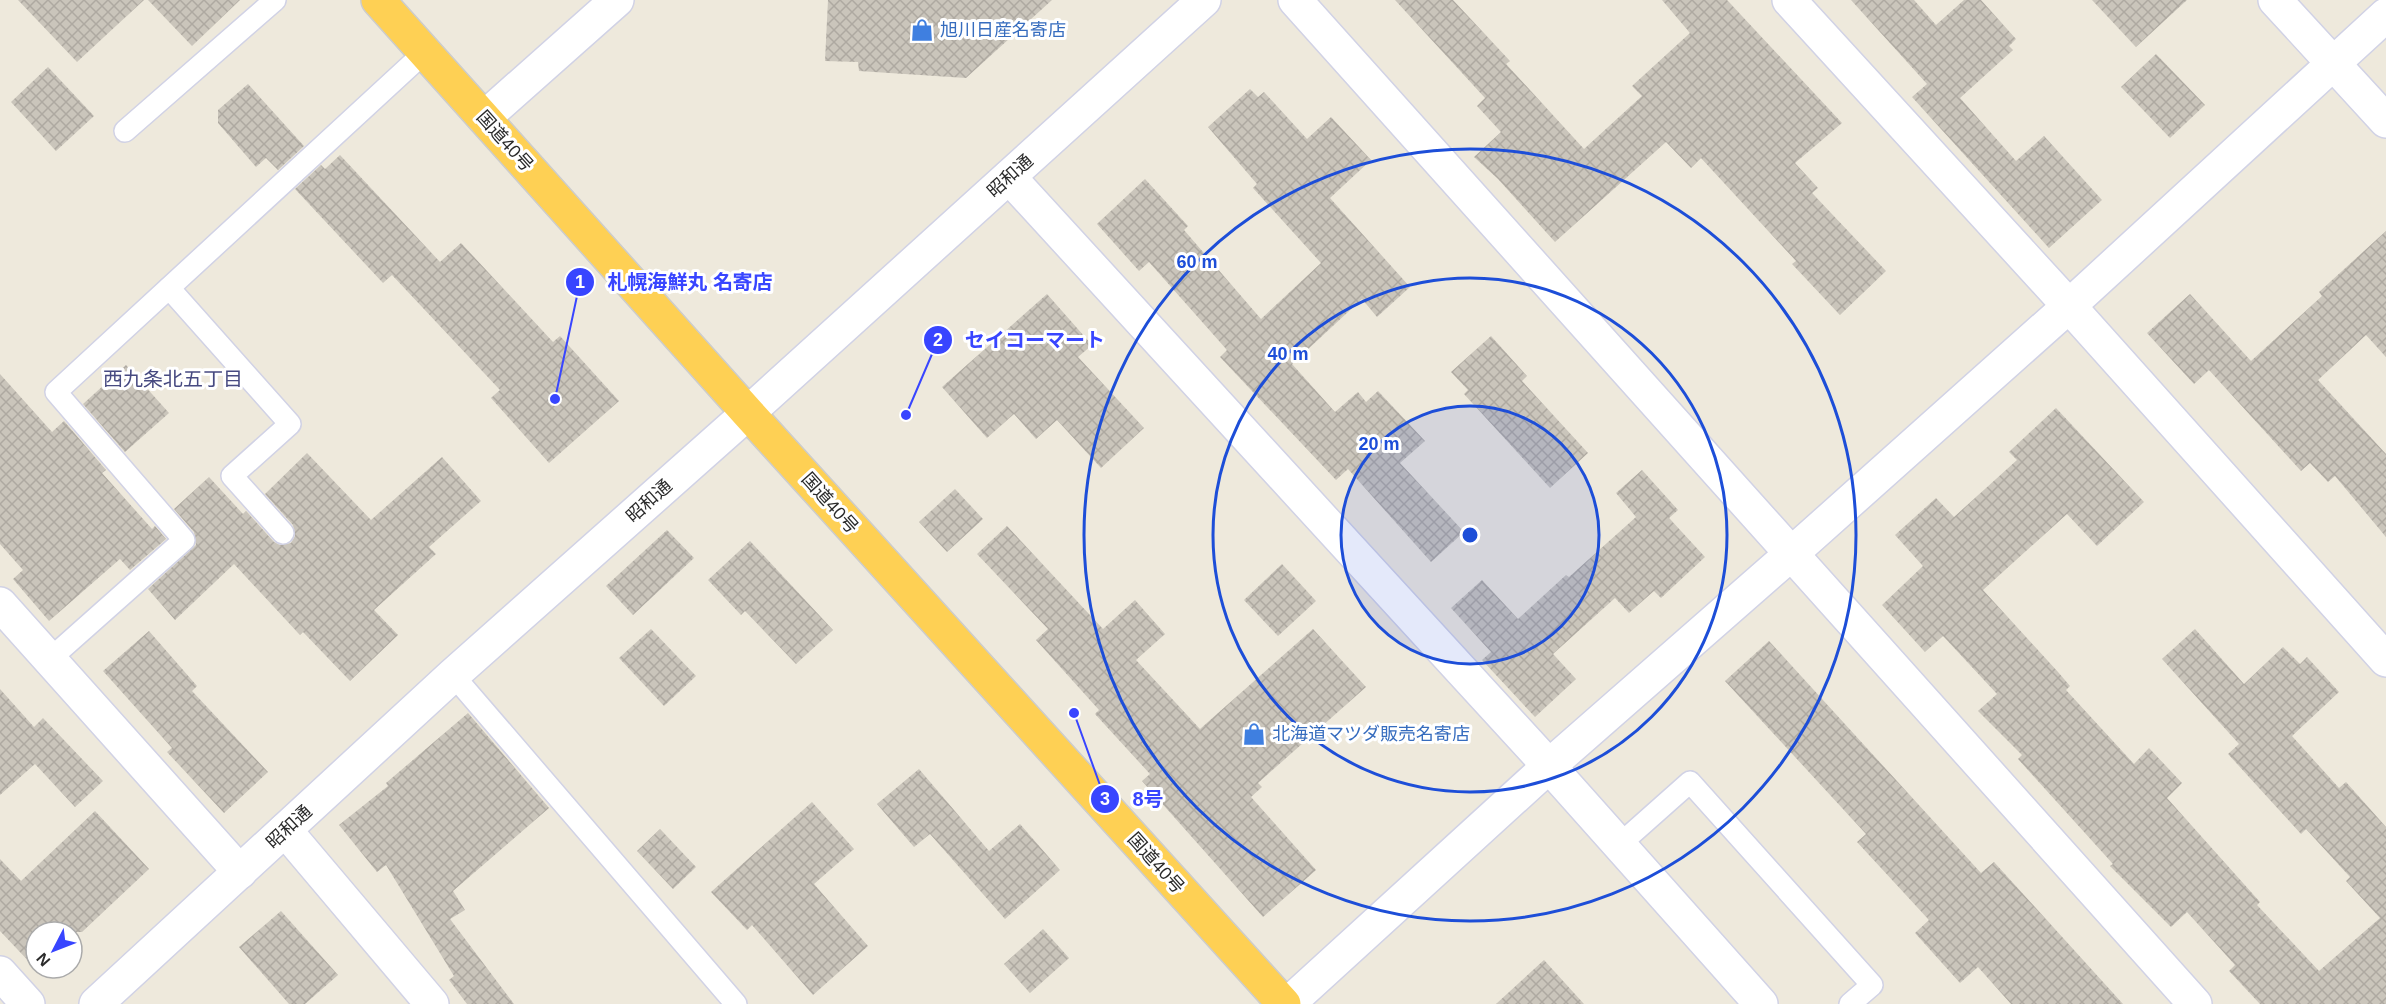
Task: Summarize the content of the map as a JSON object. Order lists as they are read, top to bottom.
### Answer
{
  "streets": {
    "highway": ["国道40号"],
    "street": ["昭和通"]
  },
  "crossings": [
    ["国道40号", "昭和通"]
  ],
  "districts": ["西九条北五丁目"],
  "places": {
    "shop": ["旭川日産名寄店", "北海道マツダ販売名寄店"],
    "other": ["札幌海鮮丸 名寄店", "セイコーマート", "8号"]
  },
  "north": "bottom left",
  "rings": ["60 m", "40 m", "20 m"]
}
